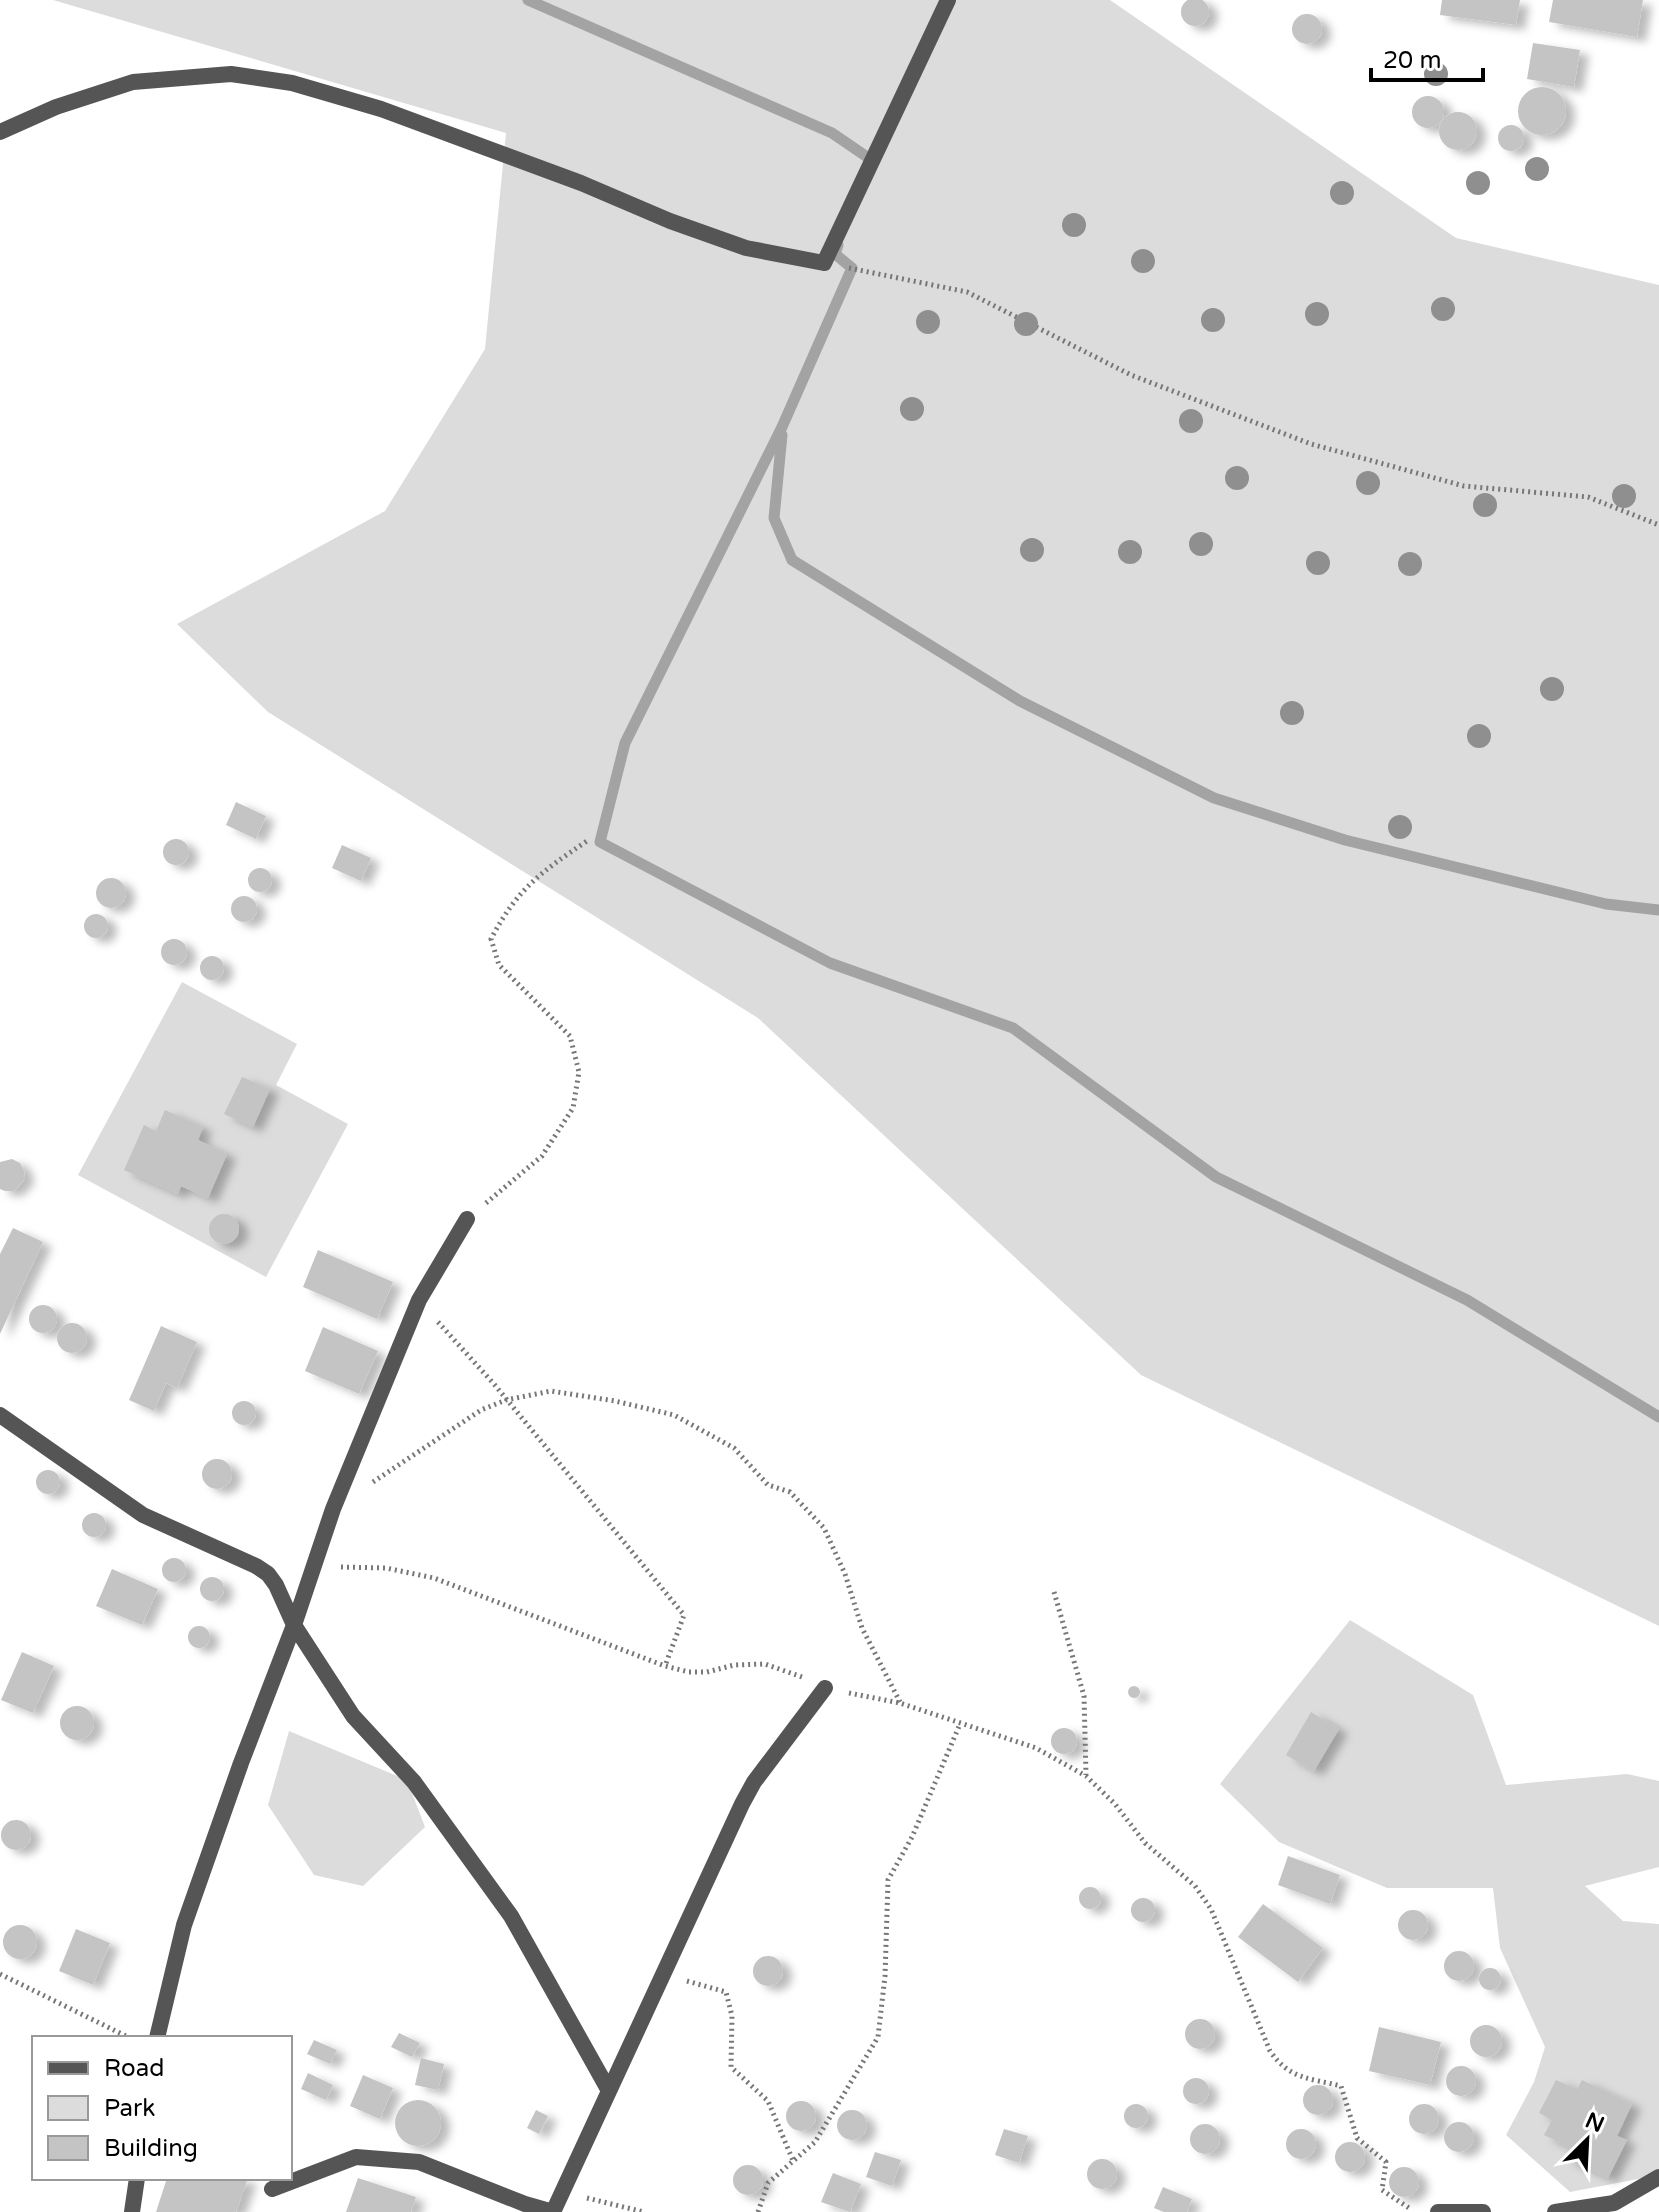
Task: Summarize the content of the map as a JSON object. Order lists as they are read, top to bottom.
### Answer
{
  "legend": ["Road", "Park", "Building"],
  "scale_bar": "20 m",
  "north": "top right"
}
